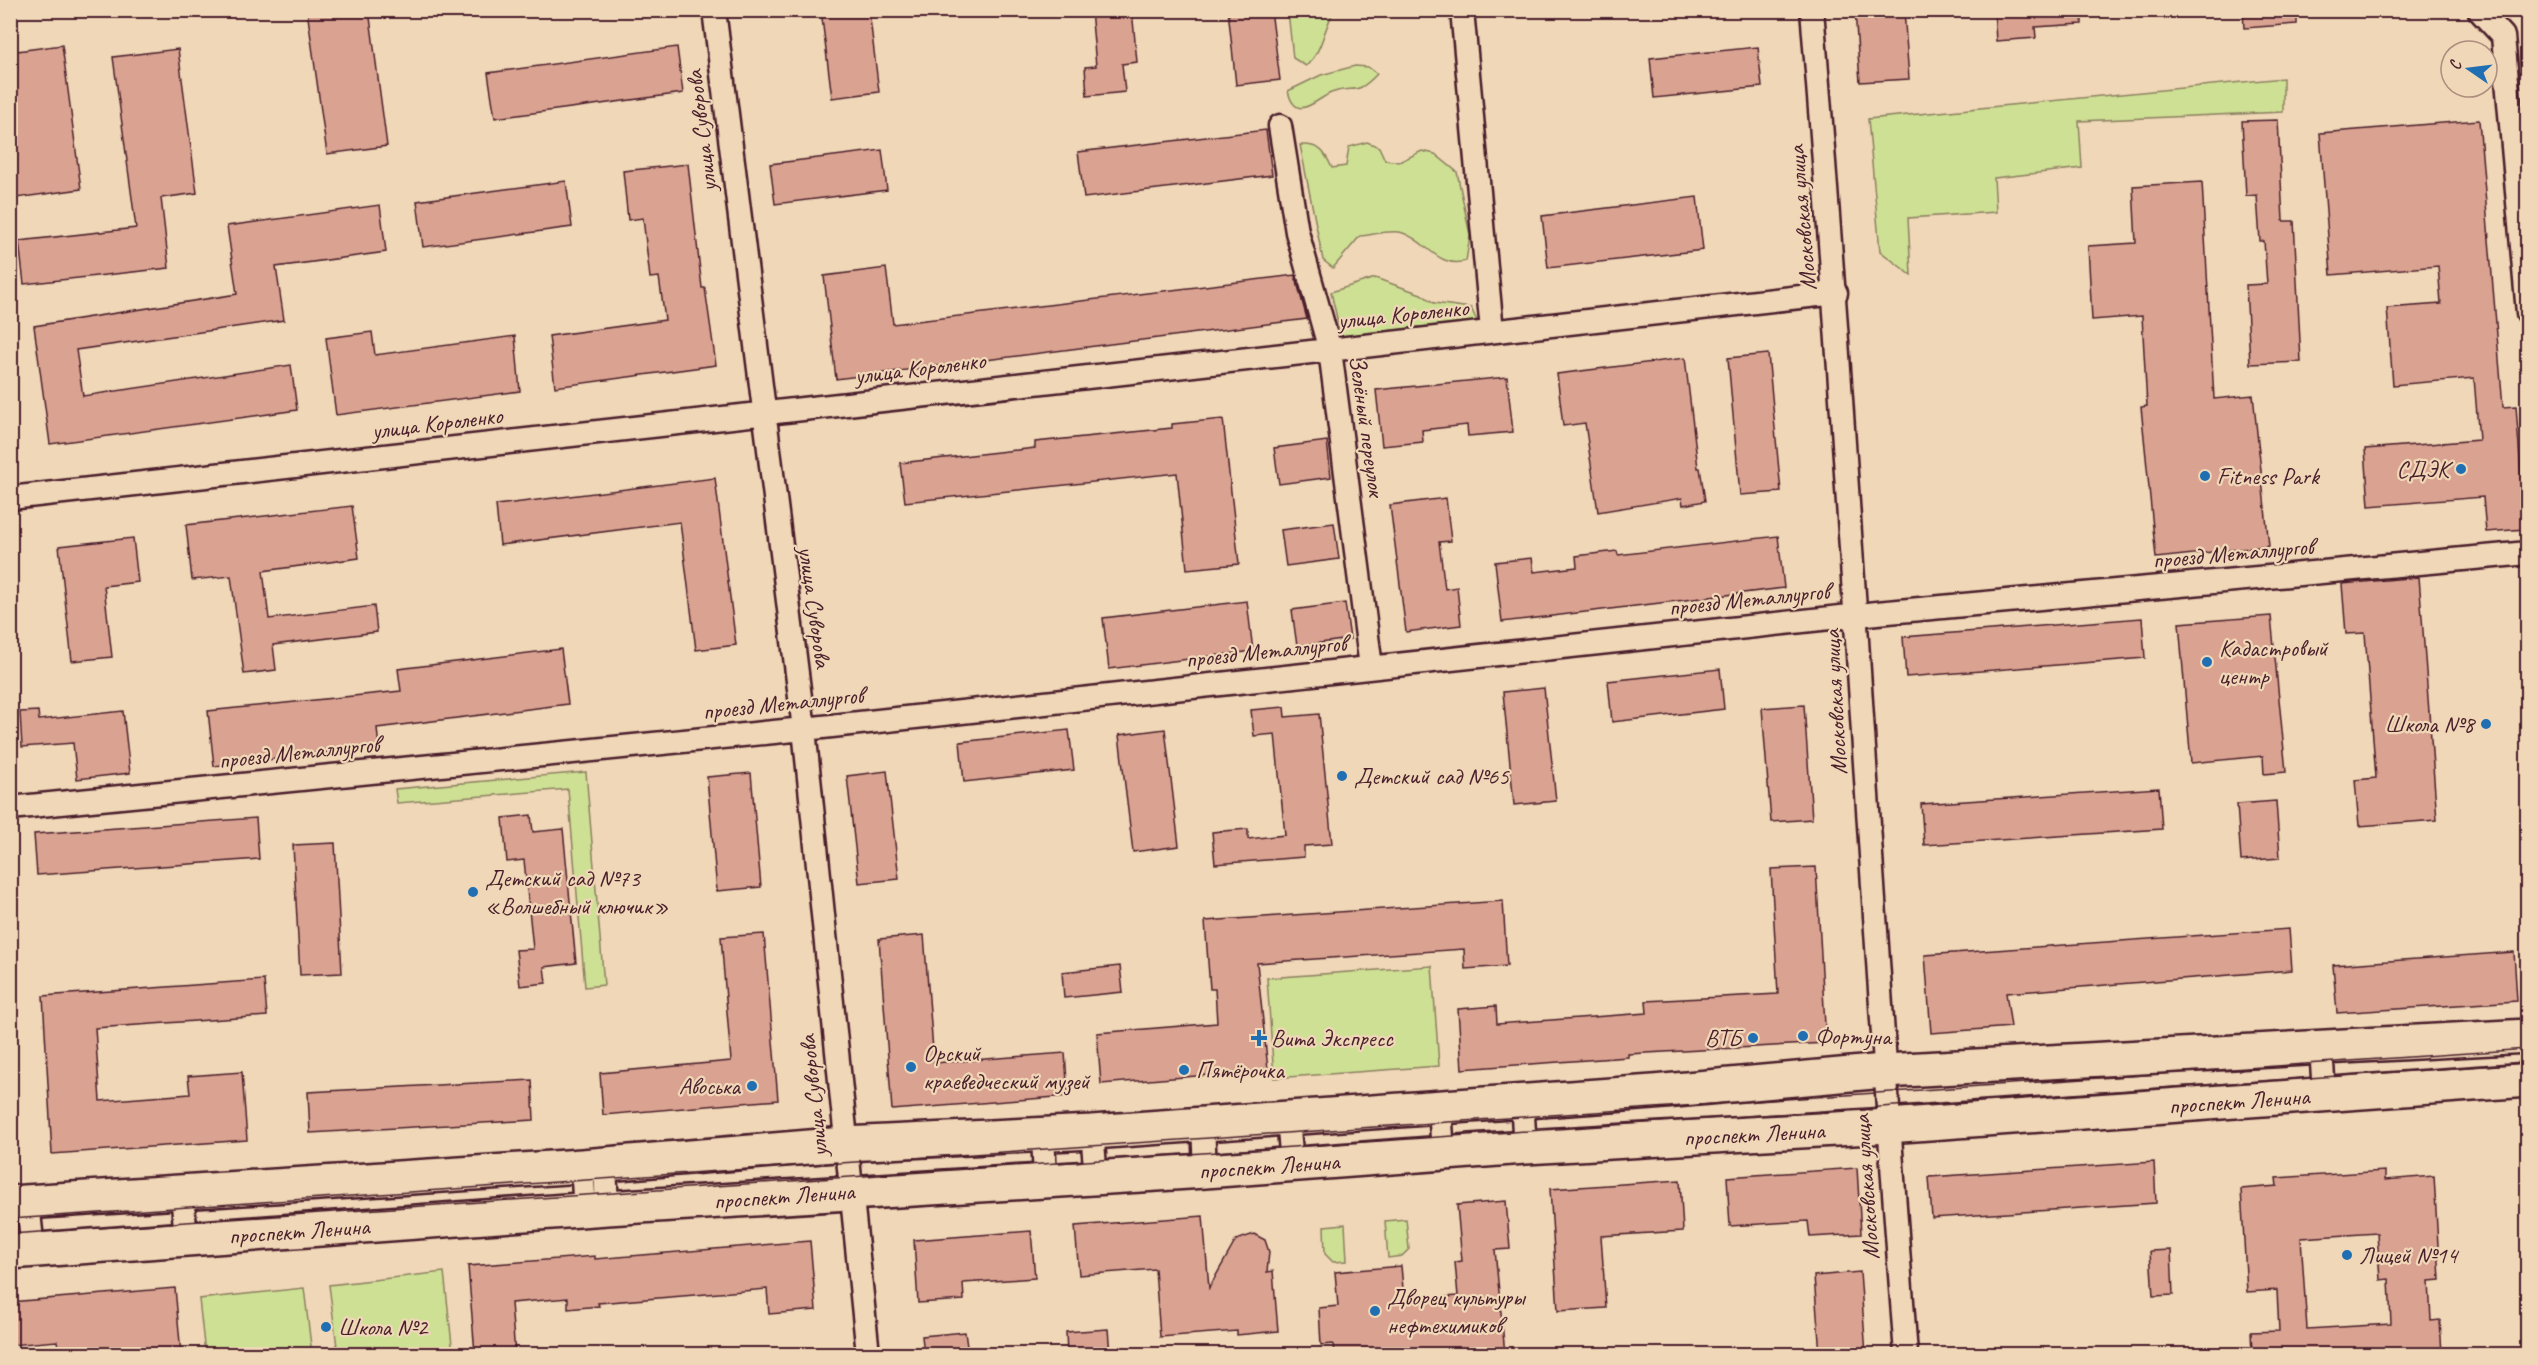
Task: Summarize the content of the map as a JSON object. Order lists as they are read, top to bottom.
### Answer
{
  "streets": {
    "main road": ["проспект Ленина"],
    "street": [
      "улица Суворова",
      "Московская улица",
      "улица Короленко",
      "Зелёный переулок",
      "проезд Металлургов"
    ]
  },
  "crossings": [
    ["улица Суворова", "улица Короленко"],
    ["улица Суворова", "проезд Металлургов"],
    ["улица Суворова", "проспект Ленина"],
    ["Московская улица", "улица Короленко"],
    ["Московская улица", "проезд Металлургов"],
    ["Московская улица", "проспект Ленина"],
    ["улица Короленко", "Зелёный переулок"],
    ["Зелёный переулок", "проезд Металлургов"]
  ],
  "places": {
    "other": [
      "СДЭК",
      "Fitness Park",
      "Кадастровый центр",
      "Школа №8",
      "Детский сад №65",
      "Детский сад №73 «Волшебный ключик»",
      "Фортуна",
      "ВТБ",
      "Орский краеведческий музей",
      "Пятёрочка",
      "Авоська",
      "Лицей №14",
      "Дворец культуры нефтехимиков",
      "Школа №2"
    ],
    "health": ["Вита Экспресс"]
  },
  "north": "left"
}
